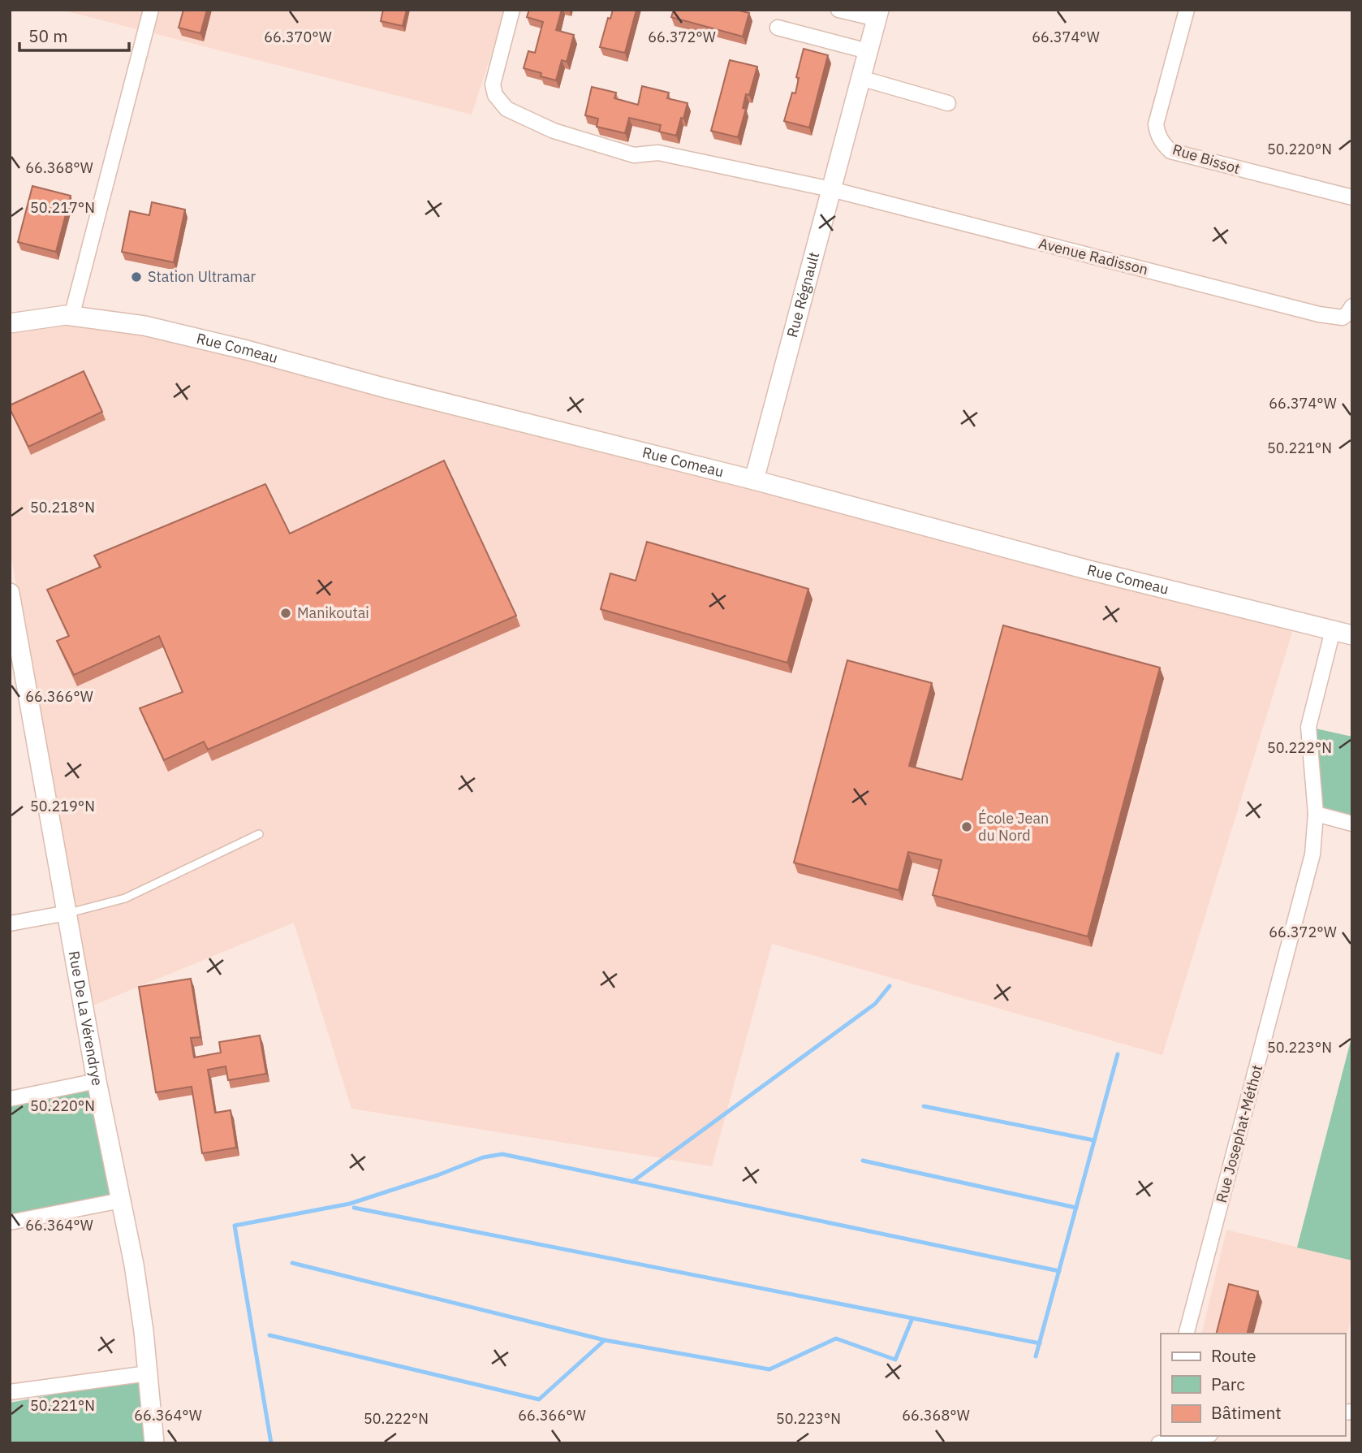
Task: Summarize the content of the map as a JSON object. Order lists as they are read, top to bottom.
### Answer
{
  "streets": {
    "street": [
      "Rue Bissot",
      "Avenue Radisson",
      "Rue Régnault",
      "Rue Comeau",
      "Rue De La Vérendrye",
      "Rue Josephat-Méthot"
    ]
  },
  "crossings": [
    ["Avenue Radisson", "Rue Régnault"],
    ["Rue Régnault", "Rue Comeau"],
    ["Rue Comeau", "Rue Josephat-Méthot"]
  ],
  "places": ["Station Ultramar", "Manikoutai", "École Jean du Nord"],
  "legend": ["Route", "Parc", "Bâtiment"],
  "scale_bar": "50 m",
  "coordinates": [
    "66.370°W",
    "66.372°W",
    "66.374°W",
    "50.220°N",
    "66.368°W",
    "50.217°N",
    "50.221°N",
    "50.218°N",
    "66.366°W",
    "50.222°N",
    "50.219°N",
    "50.223°N",
    "66.364°W"
  ]
}
